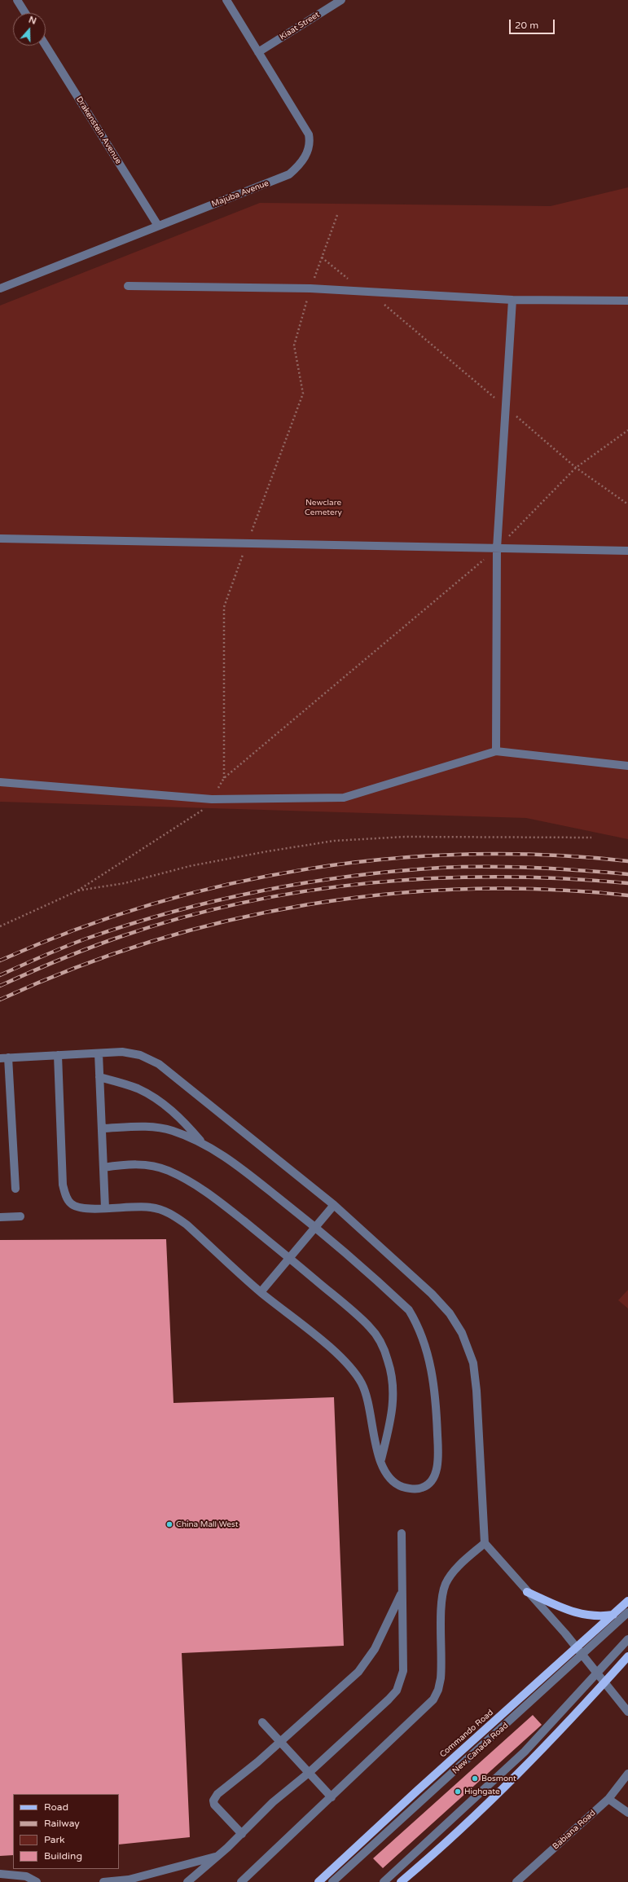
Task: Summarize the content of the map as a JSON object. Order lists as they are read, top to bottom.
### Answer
{
  "streets": {
    "main road": ["Commando Road"],
    "street": [
      "Kiaat Street",
      "Drakenstein Avenue",
      "Majuba Avenue",
      "New Canada Road",
      "Babiana Road"
    ]
  },
  "crossings": [
    ["Kiaat Street", "Majuba Avenue"],
    ["Drakenstein Avenue", "Majuba Avenue"]
  ],
  "parks": ["Newclare Cemetery"],
  "places": ["China Mall West", "Bosmont", "Highgate"],
  "legend": [
    "Road",
    "Railway",
    "Park",
    "Building"
  ],
  "scale_bar": "20 m",
  "north": "top"
}
